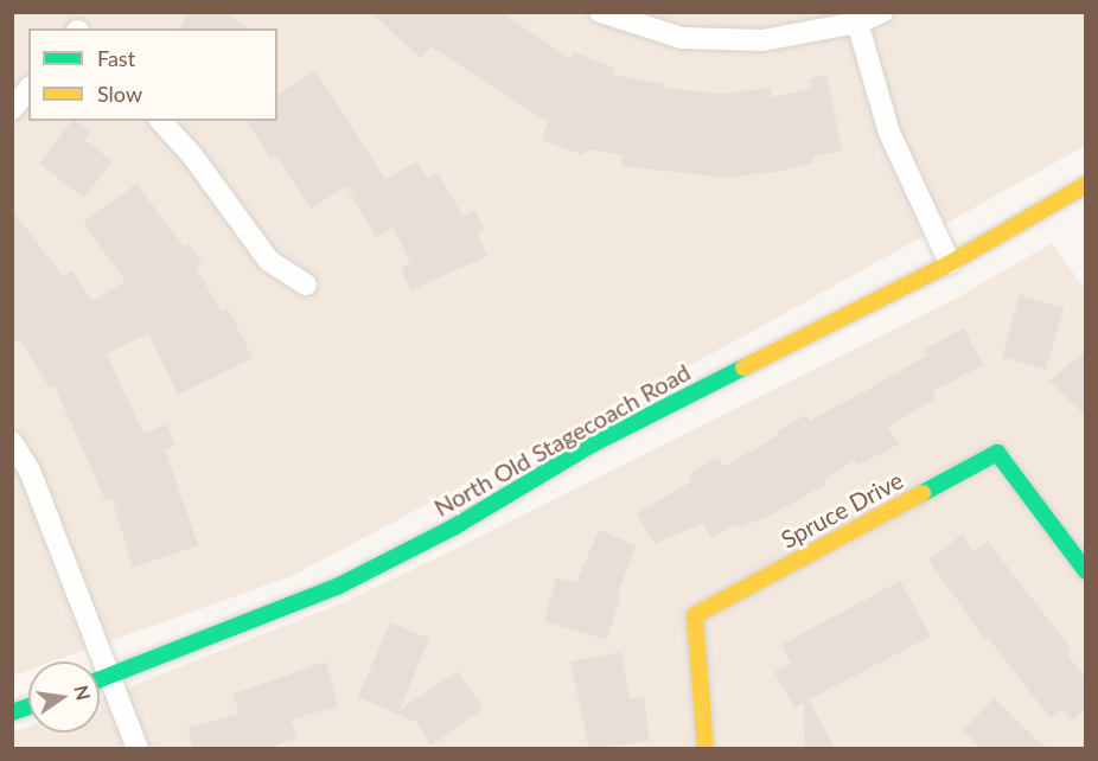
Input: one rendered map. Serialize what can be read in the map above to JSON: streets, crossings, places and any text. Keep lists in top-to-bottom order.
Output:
{
  "streets": {
    "street": ["North Old Stagecoach Road", "Spruce Drive"]
  },
  "legend": ["Fast", "Slow"],
  "north": "right"
}
